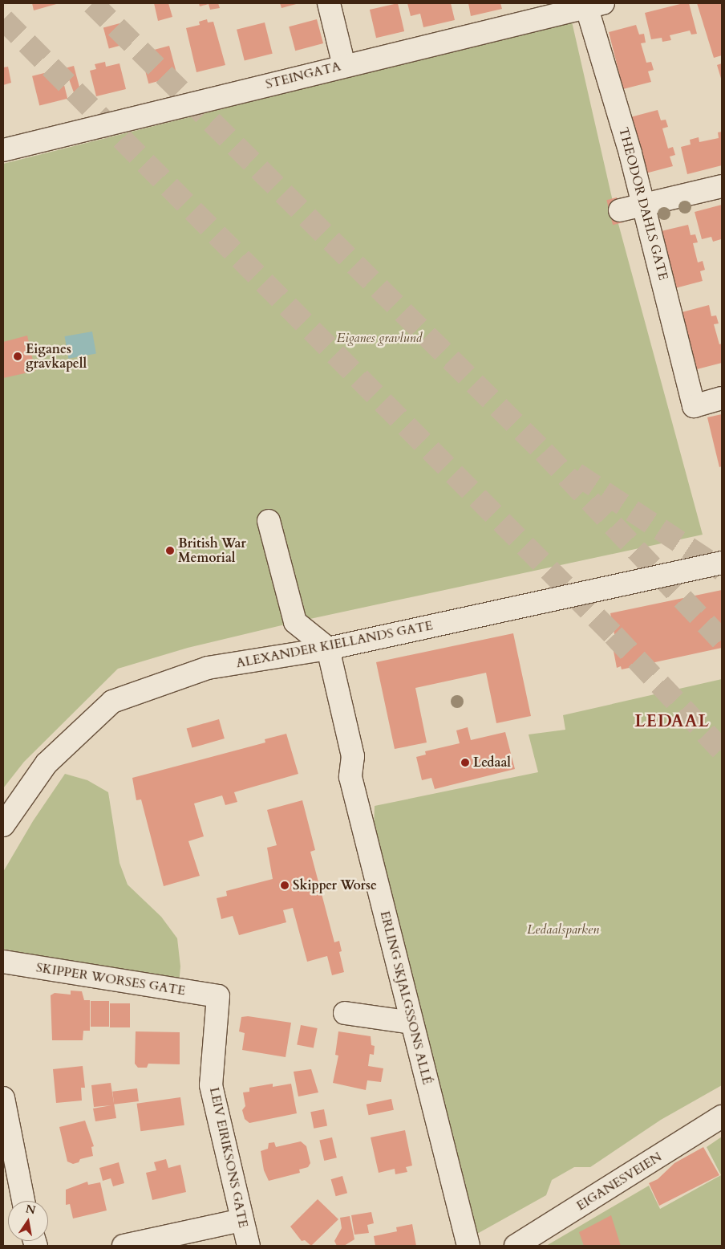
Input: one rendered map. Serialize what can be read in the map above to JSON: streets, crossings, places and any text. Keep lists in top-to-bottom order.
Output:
{
  "streets": {
    "street": [
      "STEINGATA",
      "THEODOR DAHLS GATE",
      "ALEXANDER KIELLANDS GATE",
      "SKIPPER WORSES GATE",
      "ERLING SKJALGSSONS ALLÉ",
      "LEIV EIRIKSONS GATE",
      "EIGANESVEIEN"
    ]
  },
  "crossings": [
    ["STEINGATA", "THEODOR DAHLS GATE"],
    ["ALEXANDER KIELLANDS GATE", "ERLING SKJALGSSONS ALLÉ"],
    ["SKIPPER WORSES GATE", "LEIV EIRIKSONS GATE"]
  ],
  "districts": ["LEDAAL"],
  "parks": ["Eiganes gravlund", "Ledaalsparken"],
  "places": [
    "Eiganes gravkapell",
    "British War Memorial",
    "Ledaal",
    "Skipper Worse"
  ],
  "north": "top"
}
